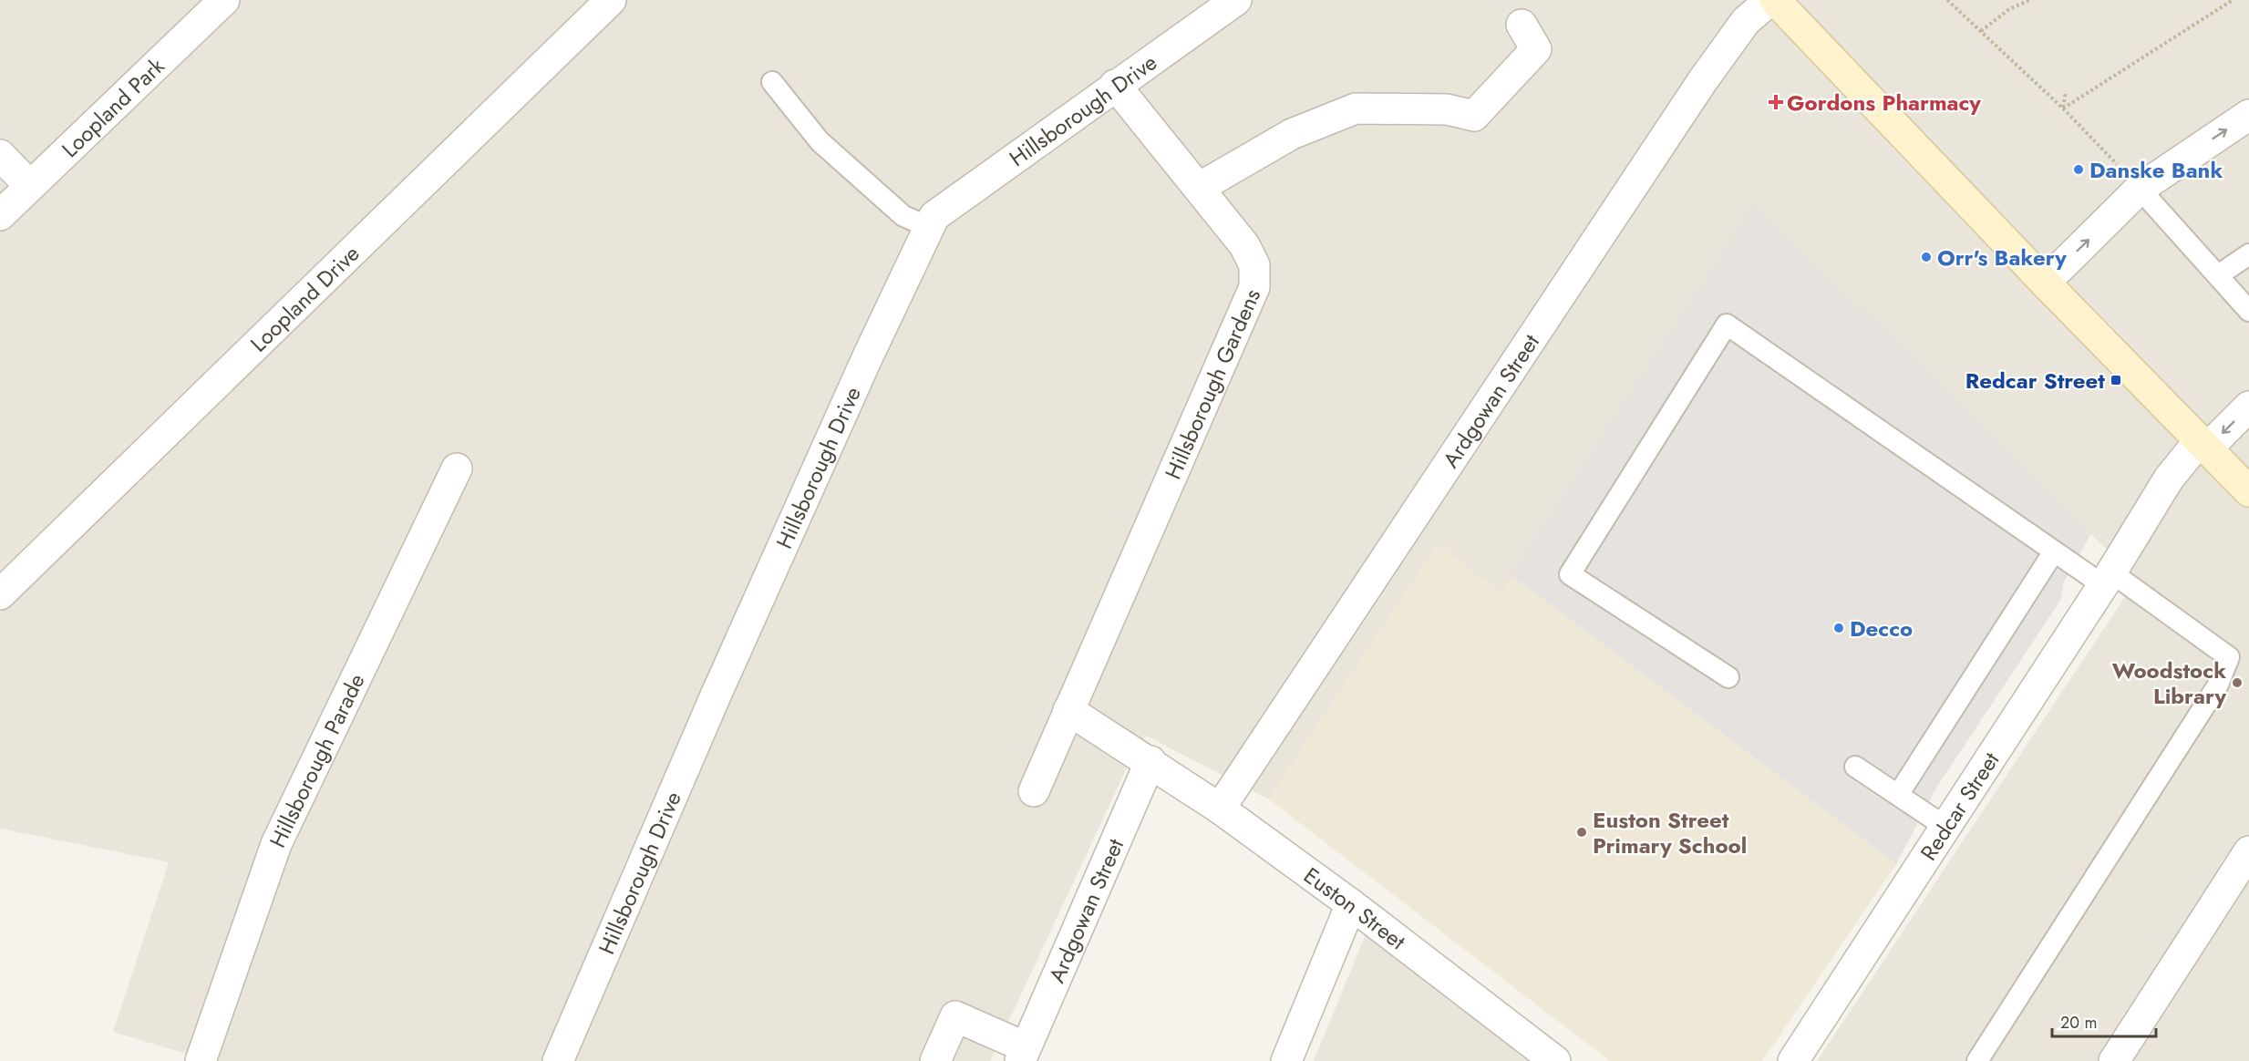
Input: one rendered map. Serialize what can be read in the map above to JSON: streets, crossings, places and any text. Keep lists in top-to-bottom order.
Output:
{
  "streets": {
    "street": [
      "Loopland Park",
      "Hillsborough Drive",
      "Loopland Drive",
      "Hillsborough Gardens",
      "Ardgowan Street",
      "Hillsborough Parade",
      "Redcar Street",
      "Euston Street"
    ]
  },
  "crossings": [
    ["Hillsborough Drive", "Hillsborough Gardens"],
    ["Ardgowan Street", "Euston Street"]
  ],
  "places": {
    "health": ["Gordons Pharmacy"],
    "other": [
      "Danske Bank",
      "Orr's Bakery",
      "Decco",
      "Woodstock Library",
      "Euston Street Primary School"
    ],
    "transit": ["Redcar Street"]
  },
  "scale_bar": "20 m"
}
